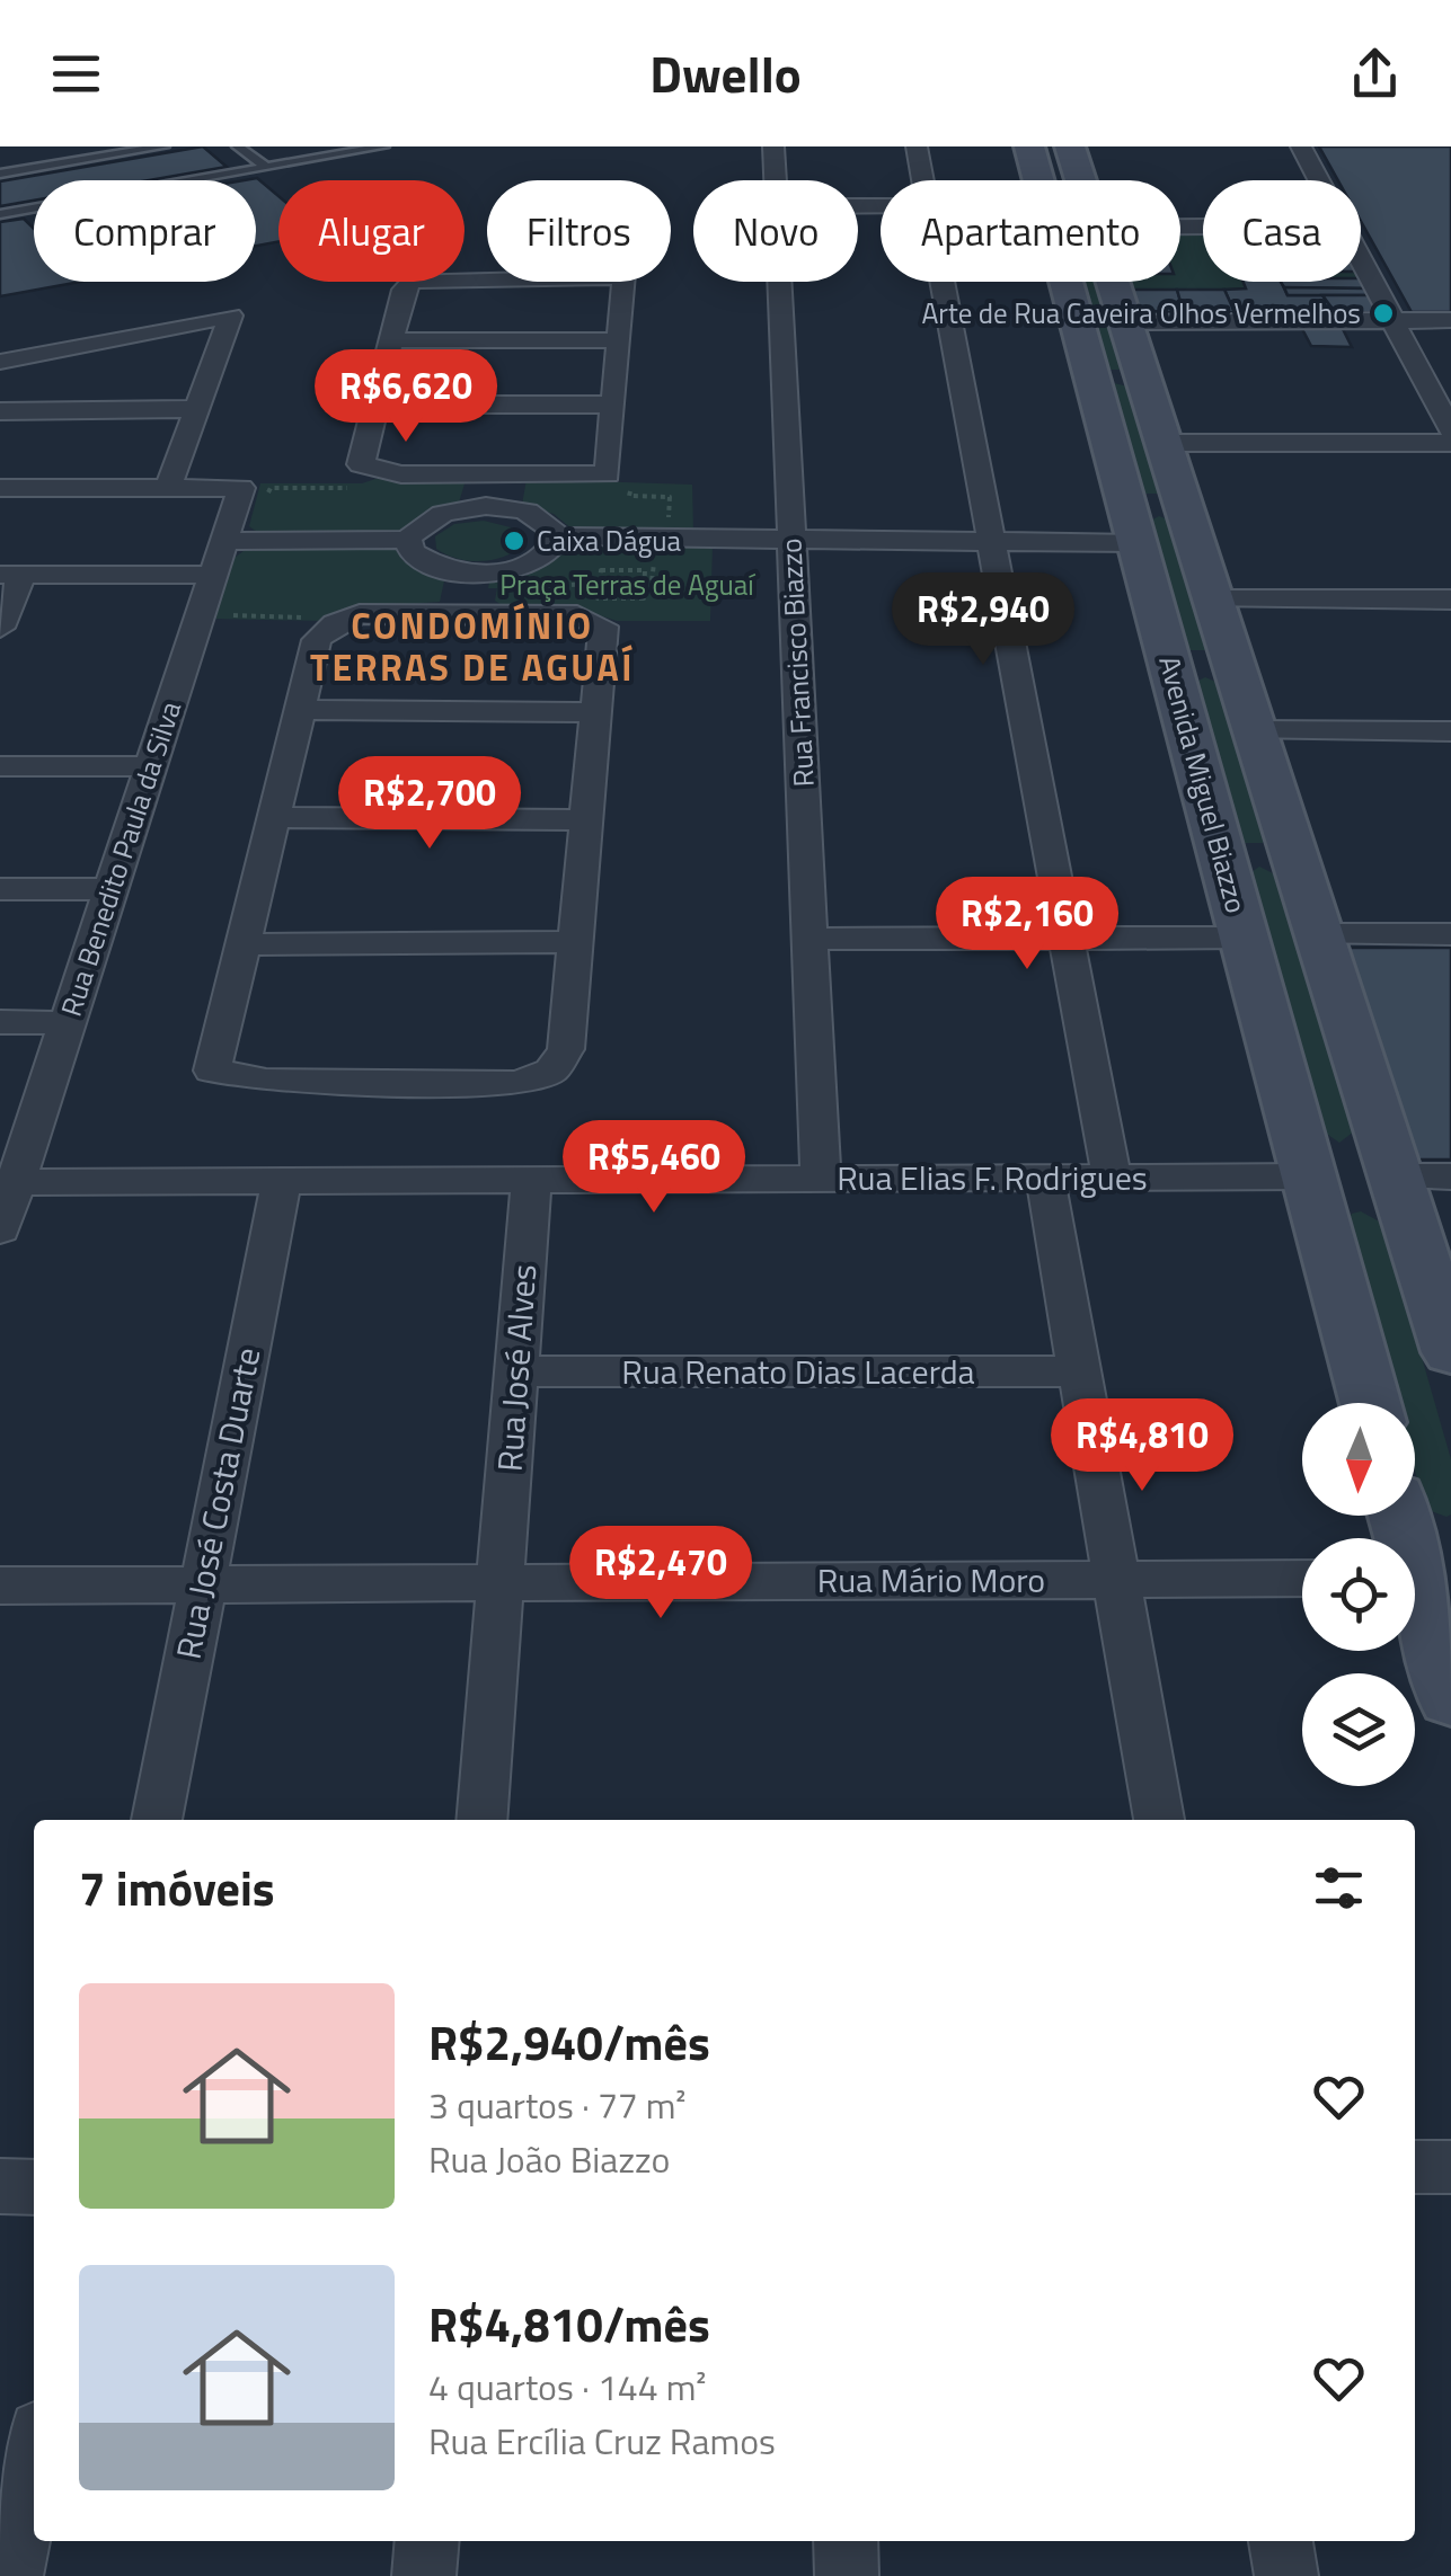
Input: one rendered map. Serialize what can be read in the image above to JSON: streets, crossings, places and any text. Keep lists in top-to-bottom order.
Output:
{
  "streets": {
    "street": [
      "Rua Francisco Biazzo",
      "Avenida Miguel Biazzo",
      "Rua Benedito Paula da Silva",
      "Rua Elias F. Rodrigues",
      "Rua José Alves",
      "Rua Renato Dias Lacerda",
      "Rua José Costa Duarte",
      "Rua Mário Moro"
    ]
  },
  "crossings": [
    ["Rua Francisco Biazzo", "Rua Elias F. Rodrigues"],
    ["Avenida Miguel Biazzo", "Rua Elias F. Rodrigues"],
    ["Rua Benedito Paula da Silva", "Rua Elias F. Rodrigues"],
    ["Rua Elias F. Rodrigues", "Rua José Alves"],
    ["Rua Elias F. Rodrigues", "Rua José Costa Duarte"],
    ["Rua José Alves", "Rua Renato Dias Lacerda"],
    ["Rua José Alves", "Rua Mário Moro"],
    ["Rua José Costa Duarte", "Rua Mário Moro"]
  ],
  "districts": ["CONDOMÍNIO TERRAS DE AGUAÍ"],
  "parks": ["Praça Terras de Aguaí"],
  "places": ["Arte de Rua Caveira Olhos Vermelhos", "Caixa Dágua"],
  "north": "bottom",
  "page": {
    "header": "Dwello",
    "chip": [
      "Comprar",
      "Alugar",
      "Filtros",
      "Novo",
      "Apartamento",
      "Casa"
    ],
    "price": [
      "R$6,620",
      "R$2,940",
      "R$2,700",
      "R$2,160",
      "R$5,460",
      "R$4,810",
      "R$2,470"
    ],
    "heading": "7 imóveis",
    "list": [
      {
        "name": "R$2,940/mês",
        "note": "3 quartos · 77 m² · Rua João Biazzo"
      },
      {
        "name": "R$4,810/mês",
        "note": "4 quartos · 144 m² · Rua Ercília Cruz Ramos"
      }
    ]
  }
}
